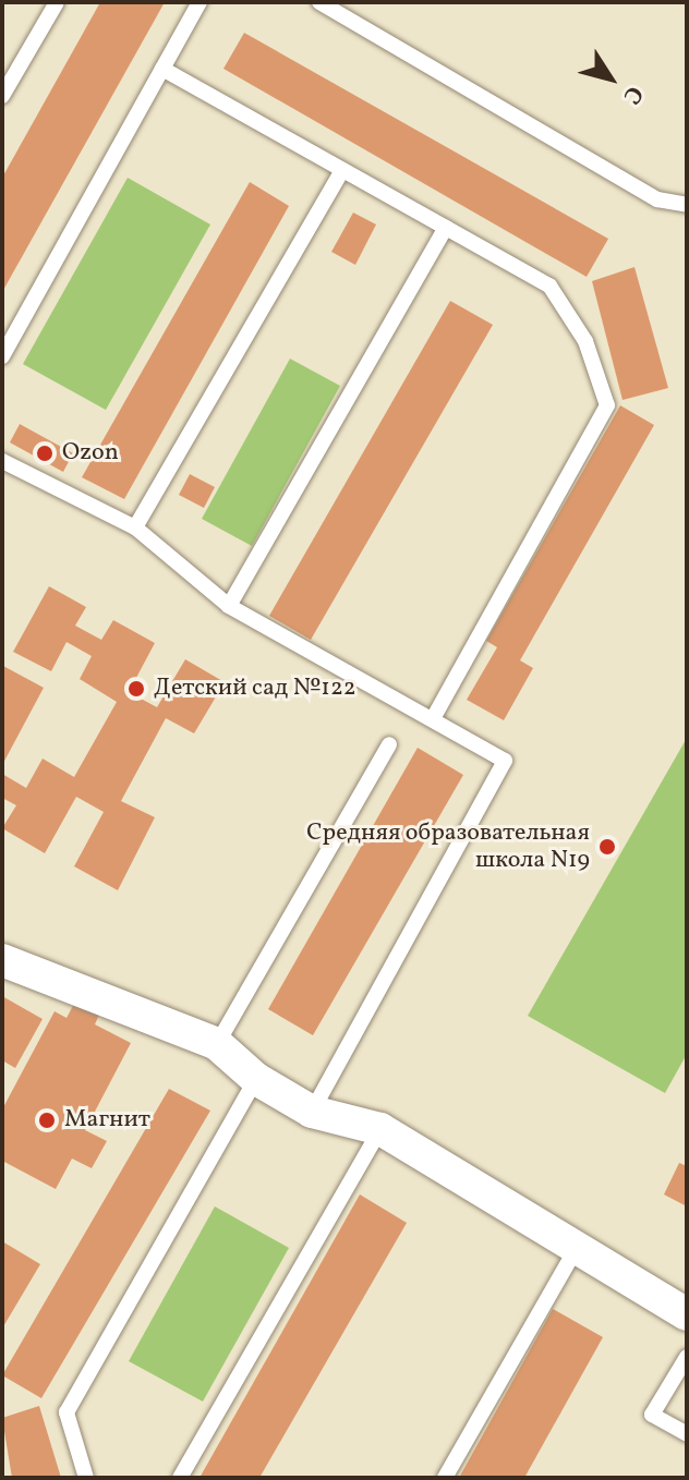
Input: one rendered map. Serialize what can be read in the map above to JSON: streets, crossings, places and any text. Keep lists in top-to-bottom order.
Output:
{
  "places": [
    "Ozon",
    "Детский сад №122",
    "Средняя образовательная школа N19",
    "Магнит"
  ],
  "north": "bottom right"
}
